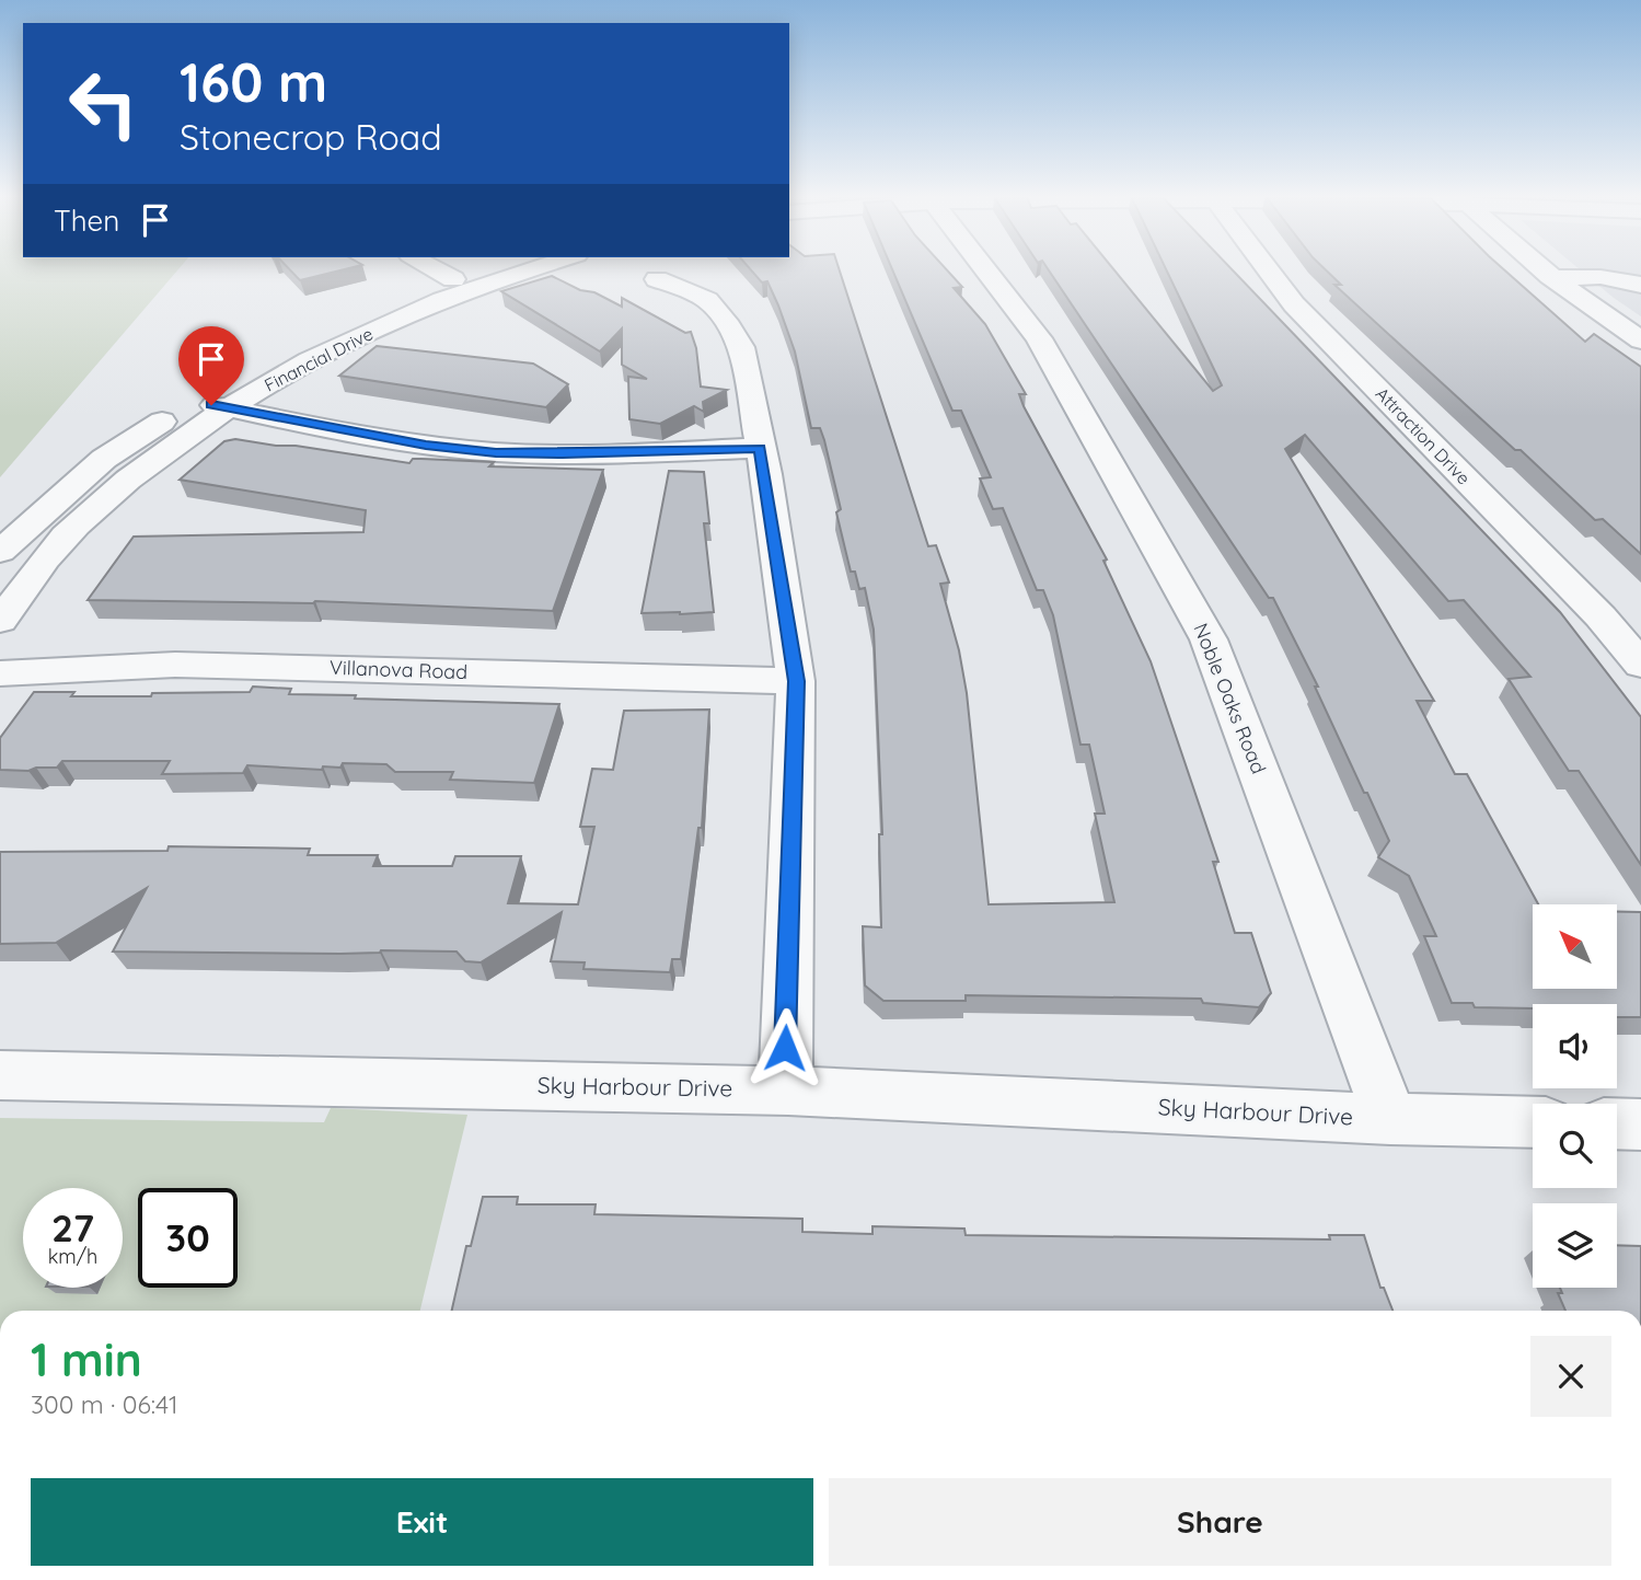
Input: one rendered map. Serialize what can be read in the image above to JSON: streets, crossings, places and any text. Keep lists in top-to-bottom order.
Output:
{
  "streets": {
    "street": [
      "Financial Drive",
      "Attraction Drive",
      "Villanova Road",
      "Noble Oaks Road",
      "Sky Harbour Drive"
    ]
  },
  "crossings": [
    ["Noble Oaks Road", "Sky Harbour Drive"]
  ],
  "north": "top left",
  "page": {
    "turn": ["160 m", "Stonecrop Road"],
    "then": "Then",
    "speed": "27 km/h",
    "limit": "30",
    "heading": ["1 min", "300 m · 06:41"],
    "buttons": ["Exit", "Share"]
  }
}
